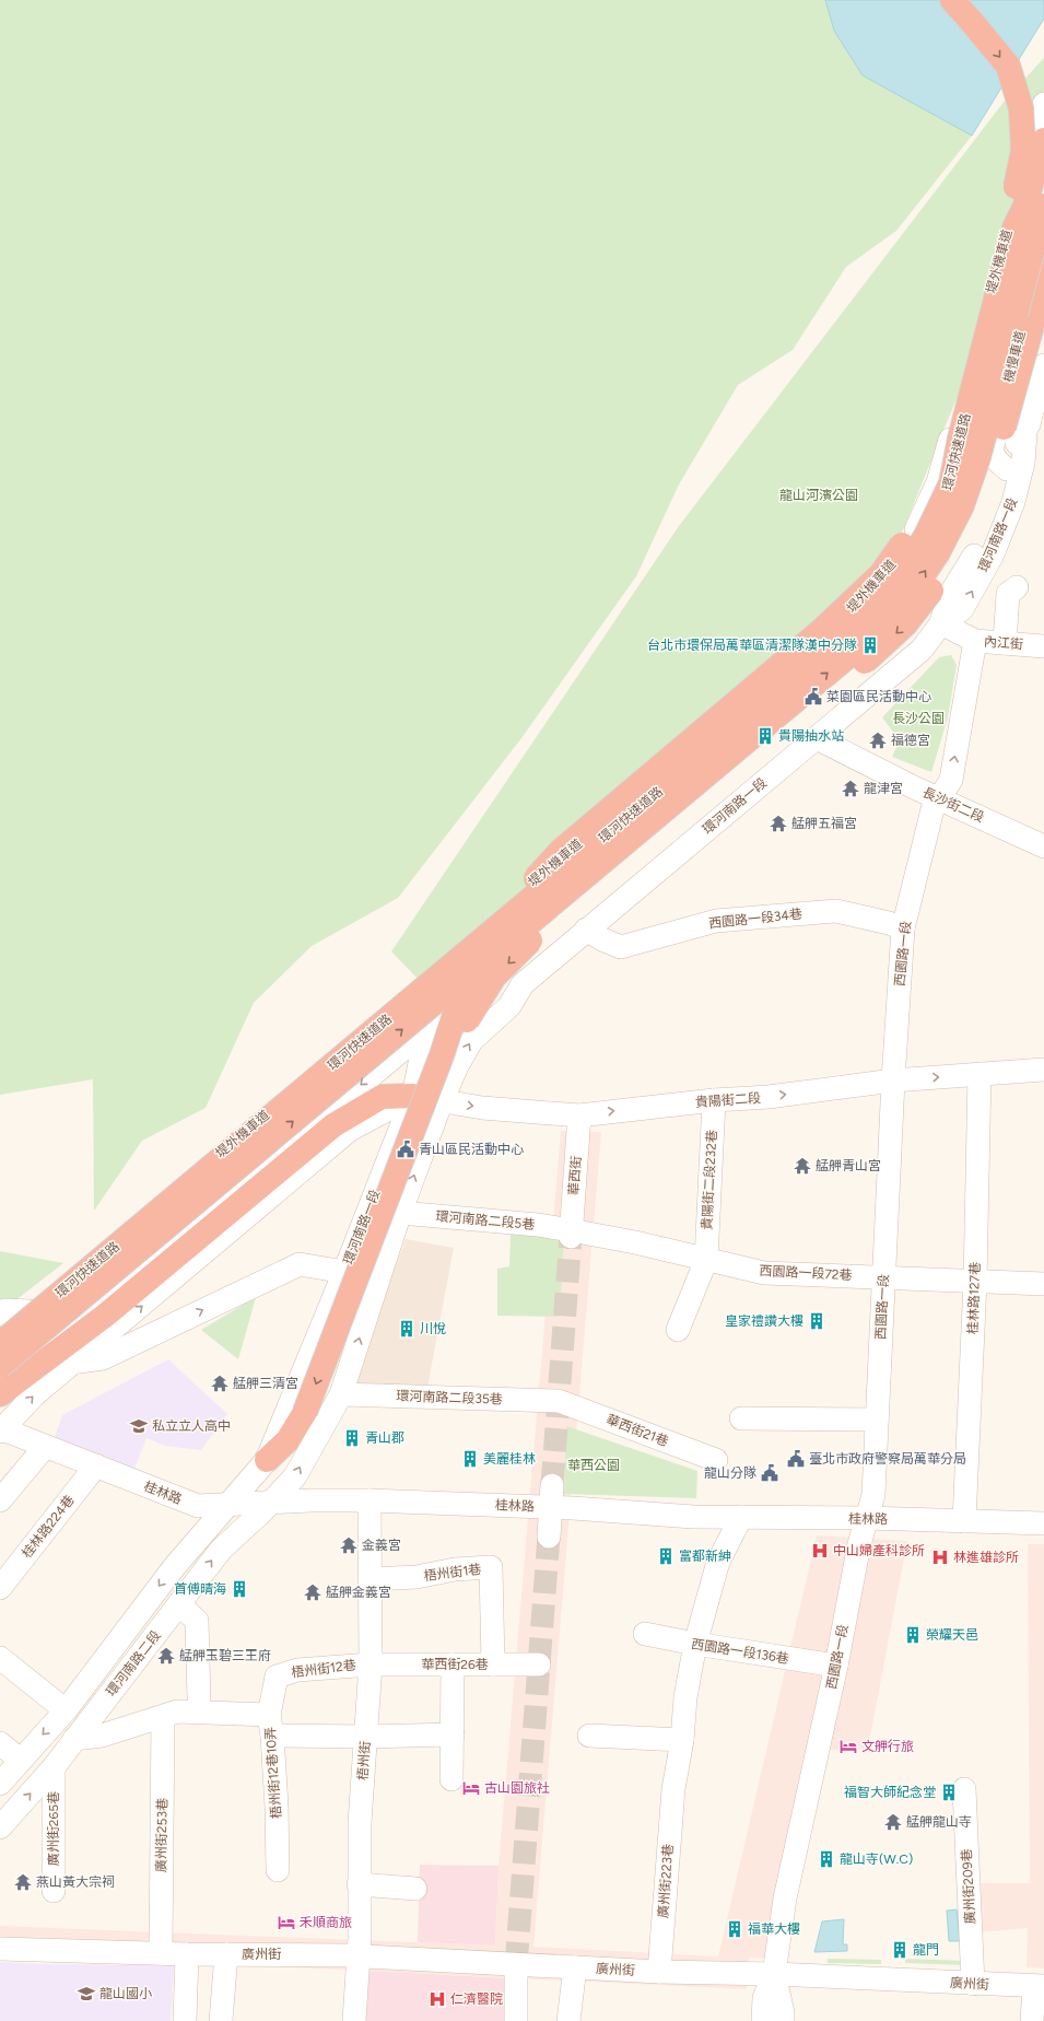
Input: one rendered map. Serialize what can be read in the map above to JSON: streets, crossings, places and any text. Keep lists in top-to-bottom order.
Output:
{
  "streets": {
    "highway": ["環河快速道路"],
    "street": [
      "堤外機車道",
      "機慢車道",
      "環河南路一段",
      "內江街",
      "長沙街二段",
      "西園路一段34巷",
      "西園路一段",
      "貴陽街二段",
      "華西街",
      "貴陽街二段232巷",
      "環河南路二段5巷",
      "西園路一段72巷",
      "桂林路127巷",
      "環河南路二段35巷",
      "華西街21巷",
      "桂林路",
      "桂林路224巷",
      "梧州街1巷",
      "西園路一段136巷",
      "環河南路二段",
      "華西街26巷",
      "梧州街12巷",
      "梧州街",
      "梧州街12巷10弄",
      "廣州街265巷",
      "廣州街253巷",
      "廣州街223巷",
      "廣州街209巷",
      "廣州街"
    ]
  },
  "crossings": [
    ["機慢車道", "環河南路一段"],
    ["環河南路一段", "內江街"],
    ["環河南路一段", "長沙街二段"],
    ["環河南路一段", "西園路一段34巷"],
    ["環河南路一段", "貴陽街二段"],
    ["環河南路一段", "環河南路二段5巷"],
    ["環河南路一段", "環河南路二段35巷"],
    ["環河南路一段", "桂林路"],
    ["環河南路一段", "環河南路二段"],
    ["內江街", "西園路一段"],
    ["長沙街二段", "西園路一段"],
    ["西園路一段34巷", "西園路一段"],
    ["西園路一段", "貴陽街二段"],
    ["西園路一段", "西園路一段72巷"],
    ["西園路一段", "桂林路"],
    ["西園路一段", "西園路一段136巷"],
    ["西園路一段", "廣州街"],
    ["貴陽街二段", "華西街"],
    ["貴陽街二段", "貴陽街二段232巷"],
    ["貴陽街二段", "桂林路127巷"],
    ["華西街", "環河南路二段5巷"],
    ["華西街", "西園路一段72巷"],
    ["貴陽街二段232巷", "西園路一段72巷"],
    ["環河南路二段5巷", "西園路一段72巷"],
    ["西園路一段72巷", "桂林路127巷"],
    ["桂林路127巷", "桂林路"],
    ["環河南路二段35巷", "華西街21巷"],
    ["桂林路", "桂林路224巷"],
    ["桂林路", "環河南路二段"],
    ["桂林路", "梧州街"],
    ["桂林路", "廣州街223巷"],
    ["梧州街1巷", "華西街26巷"],
    ["梧州街1巷", "梧州街"],
    ["西園路一段136巷", "廣州街223巷"],
    ["環河南路二段", "廣州街265巷"],
    ["華西街26巷", "梧州街12巷"],
    ["華西街26巷", "梧州街"],
    ["梧州街12巷", "梧州街"],
    ["梧州街12巷", "梧州街12巷10弄"],
    ["梧州街", "廣州街"],
    ["廣州街253巷", "廣州街"],
    ["廣州街223巷", "廣州街"],
    ["廣州街209巷", "廣州街"]
  ],
  "one_way": ["貴陽街二段"],
  "parks": ["龍山河濱公園", "長沙公園", "華西公園"],
  "places": {
    "building": [
      "台北市環保局萬華區清潔隊漢中分隊",
      "貴陽抽水站",
      "皇家禮讚大樓",
      "川悅",
      "青山郡",
      "美麗桂林",
      "富都新紳",
      "首傅晴海",
      "榮耀天邑",
      "福智大師紀念堂",
      "龍山寺(W.C)",
      "福華大樓",
      "龍門"
    ],
    "public building": [
      "菜園區民活動中心",
      "青山區民活動中心",
      "臺北市政府警察局萬華分局",
      "龍山分隊"
    ],
    "temple": [
      "福德宮",
      "龍津宮",
      "艋舺五福宮",
      "艋舺青山宮",
      "艋舺三清宮",
      "金義宮",
      "艋舺金義宮",
      "艋舺玉碧三王府",
      "艋舺龍山寺",
      "燕山黃大宗祠"
    ],
    "school or university": ["私立立人高中", "龍山國小"],
    "hospital": ["中山婦產科診所", "林進雄診所", "仁濟醫院"],
    "hotel": ["文舺行旅", "古山園旅社", "禾順商旅"]
  }
}
